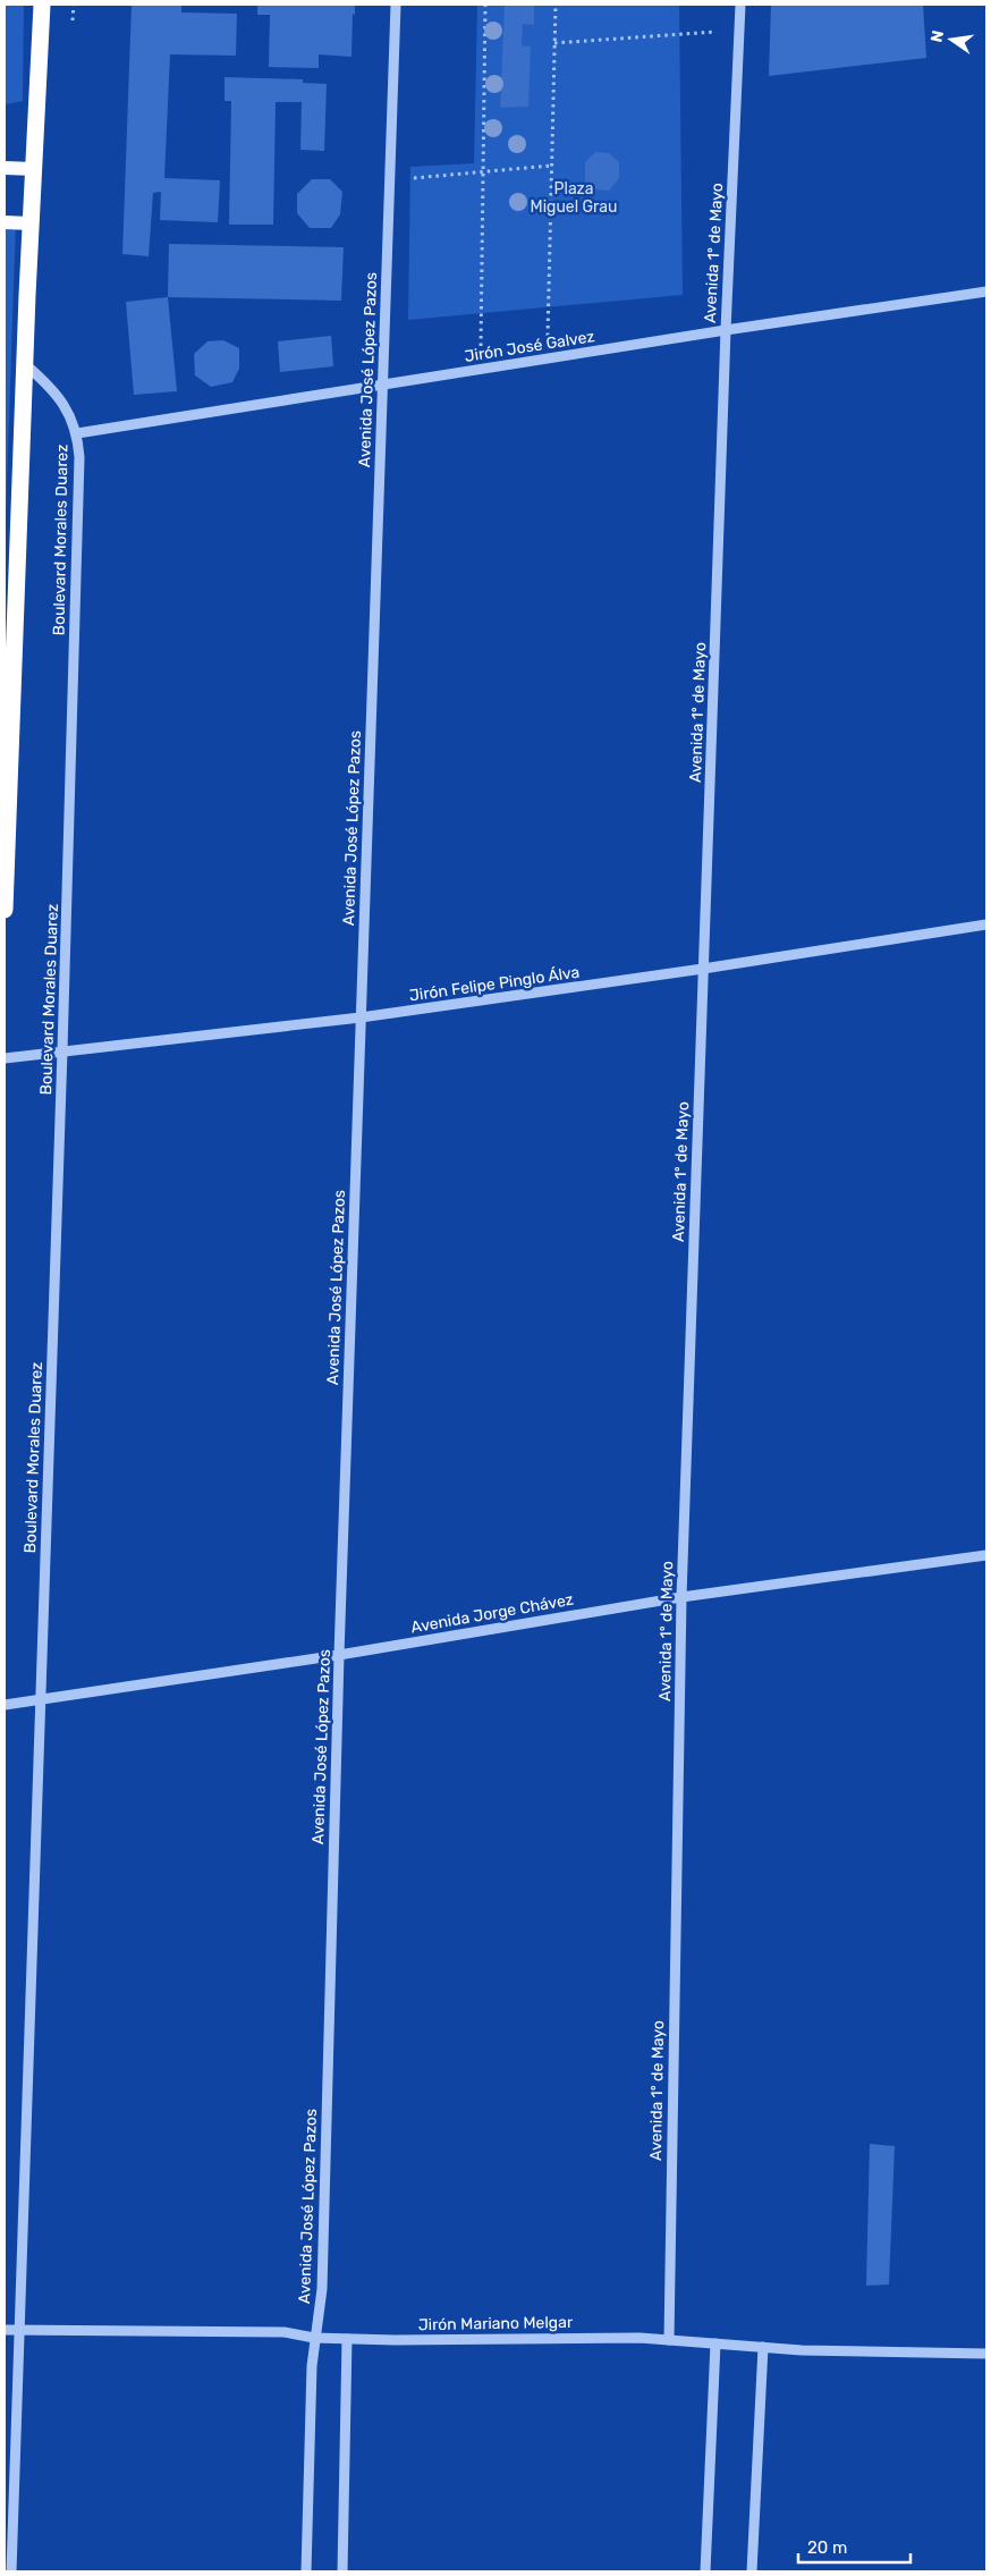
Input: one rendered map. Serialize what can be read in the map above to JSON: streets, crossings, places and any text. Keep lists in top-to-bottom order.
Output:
{
  "streets": {
    "street": [
      "Avenida 1º de Mayo",
      "Jirón José Galvez",
      "Avenida José López Pazos",
      "Boulevard Morales Duarez",
      "Jirón Felipe Pinglo Álva",
      "Avenida Jorge Chávez",
      "Jirón Mariano Melgar"
    ]
  },
  "crossings": [
    ["Avenida 1º de Mayo", "Jirón José Galvez"],
    ["Avenida 1º de Mayo", "Jirón Felipe Pinglo Álva"],
    ["Avenida 1º de Mayo", "Avenida Jorge Chávez"],
    ["Avenida 1º de Mayo", "Jirón Mariano Melgar"],
    ["Jirón José Galvez", "Avenida José López Pazos"],
    ["Jirón José Galvez", "Boulevard Morales Duarez"],
    ["Avenida José López Pazos", "Jirón Felipe Pinglo Álva"],
    ["Avenida José López Pazos", "Avenida Jorge Chávez"],
    ["Avenida José López Pazos", "Jirón Mariano Melgar"],
    ["Boulevard Morales Duarez", "Jirón Felipe Pinglo Álva"],
    ["Boulevard Morales Duarez", "Avenida Jorge Chávez"],
    ["Boulevard Morales Duarez", "Jirón Mariano Melgar"]
  ],
  "parks": ["Plaza Miguel Grau"],
  "scale_bar": "20 m",
  "north": "left"
}
